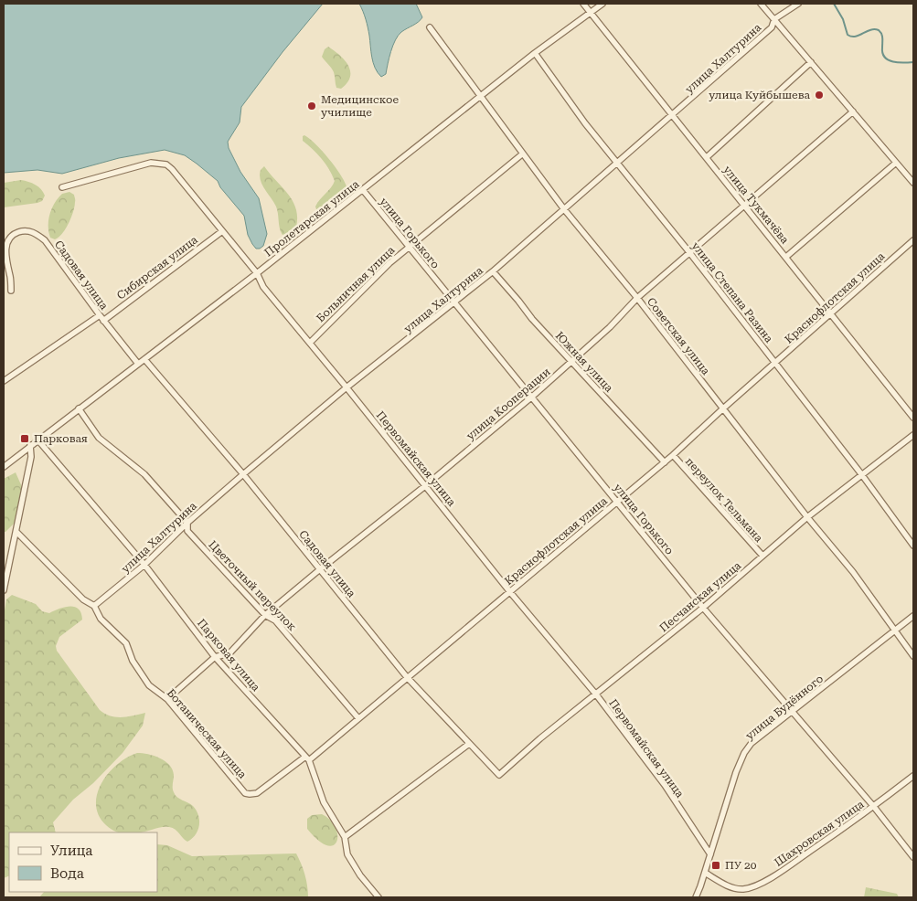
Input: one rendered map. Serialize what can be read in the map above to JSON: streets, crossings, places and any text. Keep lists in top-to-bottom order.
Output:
{
  "streets": {
    "street": [
      "улица Халтурина",
      "улица Тукмачёва",
      "Пролетарская улица",
      "улица Горького",
      "Сибирская улица",
      "Садовая улица",
      "Больничная улица",
      "улица Степана Разина",
      "Краснофлотская улица",
      "Советская улица",
      "Южная улица",
      "улица Кооперации",
      "Первомайская улица",
      "переулок Тельмана",
      "Цветочный переулок",
      "Песчанская улица",
      "Парковая улица",
      "улица Будённого",
      "Ботаническая улица",
      "Шахровская улица"
    ]
  },
  "crossings": [
    ["улица Халтурина", "улица Тукмачёва"],
    ["улица Халтурина", "улица Горького"],
    ["улица Халтурина", "Садовая улица"],
    ["улица Халтурина", "улица Степана Разина"],
    ["улица Халтурина", "Советская улица"],
    ["улица Халтурина", "Южная улица"],
    ["улица Халтурина", "Первомайская улица"],
    ["улица Халтурина", "Цветочный переулок"],
    ["улица Халтурина", "Парковая улица"],
    ["улица Халтурина", "Ботаническая улица"],
    ["улица Тукмачёва", "Пролетарская улица"],
    ["улица Тукмачёва", "Краснофлотская улица"],
    ["улица Тукмачёва", "улица Кооперации"],
    ["Пролетарская улица", "улица Горького"],
    ["Пролетарская улица", "Садовая улица"],
    ["Пролетарская улица", "улица Степана Разина"],
    ["Пролетарская улица", "Советская улица"],
    ["Пролетарская улица", "Первомайская улица"],
    ["Пролетарская улица", "Цветочный переулок"],
    ["Пролетарская улица", "Парковая улица"],
    ["улица Горького", "Больничная улица"],
    ["улица Горького", "Краснофлотская улица"],
    ["улица Горького", "улица Кооперации"],
    ["улица Горького", "Песчанская улица"],
    ["улица Горького", "улица Будённого"],
    ["улица Горького", "Шахровская улица"],
    ["Сибирская улица", "Садовая улица"],
    ["Сибирская улица", "Первомайская улица"],
    ["Садовая улица", "Краснофлотская улица"],
    ["Садовая улица", "улица Кооперации"],
    ["Садовая улица", "Песчанская улица"],
    ["Больничная улица", "Советская улица"],
    ["Больничная улица", "Первомайская улица"],
    ["улица Степана Разина", "Краснофлотская улица"],
    ["улица Степана Разина", "улица Кооперации"],
    ["улица Степана Разина", "Песчанская улица"],
    ["Краснофлотская улица", "Советская улица"],
    ["Краснофлотская улица", "Южная улица"],
    ["Краснофлотская улица", "Первомайская улица"],
    ["Краснофлотская улица", "переулок Тельмана"],
    ["Краснофлотская улица", "Цветочный переулок"],
    ["Краснофлотская улица", "Парковая улица"],
    ["Краснофлотская улица", "Ботаническая улица"],
    ["Советская улица", "улица Кооперации"],
    ["Советская улица", "Песчанская улица"],
    ["Советская улица", "улица Будённого"],
    ["Южная улица", "улица Кооперации"],
    ["улица Кооперации", "Первомайская улица"],
    ["улица Кооперации", "Цветочный переулок"],
    ["улица Кооперации", "Парковая улица"],
    ["улица Кооперации", "Ботаническая улица"],
    ["Первомайская улица", "Песчанская улица"],
    ["Первомайская улица", "улица Будённого"],
    ["переулок Тельмана", "Песчанская улица"],
    ["Парковая улица", "Ботаническая улица"],
    ["улица Будённого", "Шахровская улица"]
  ],
  "places": {
    "other": ["улица Куйбышева", "Медицинское училище"],
    "transit": ["Парковая", "ПУ 20"]
  },
  "legend": ["Улица", "Вода"]
}
